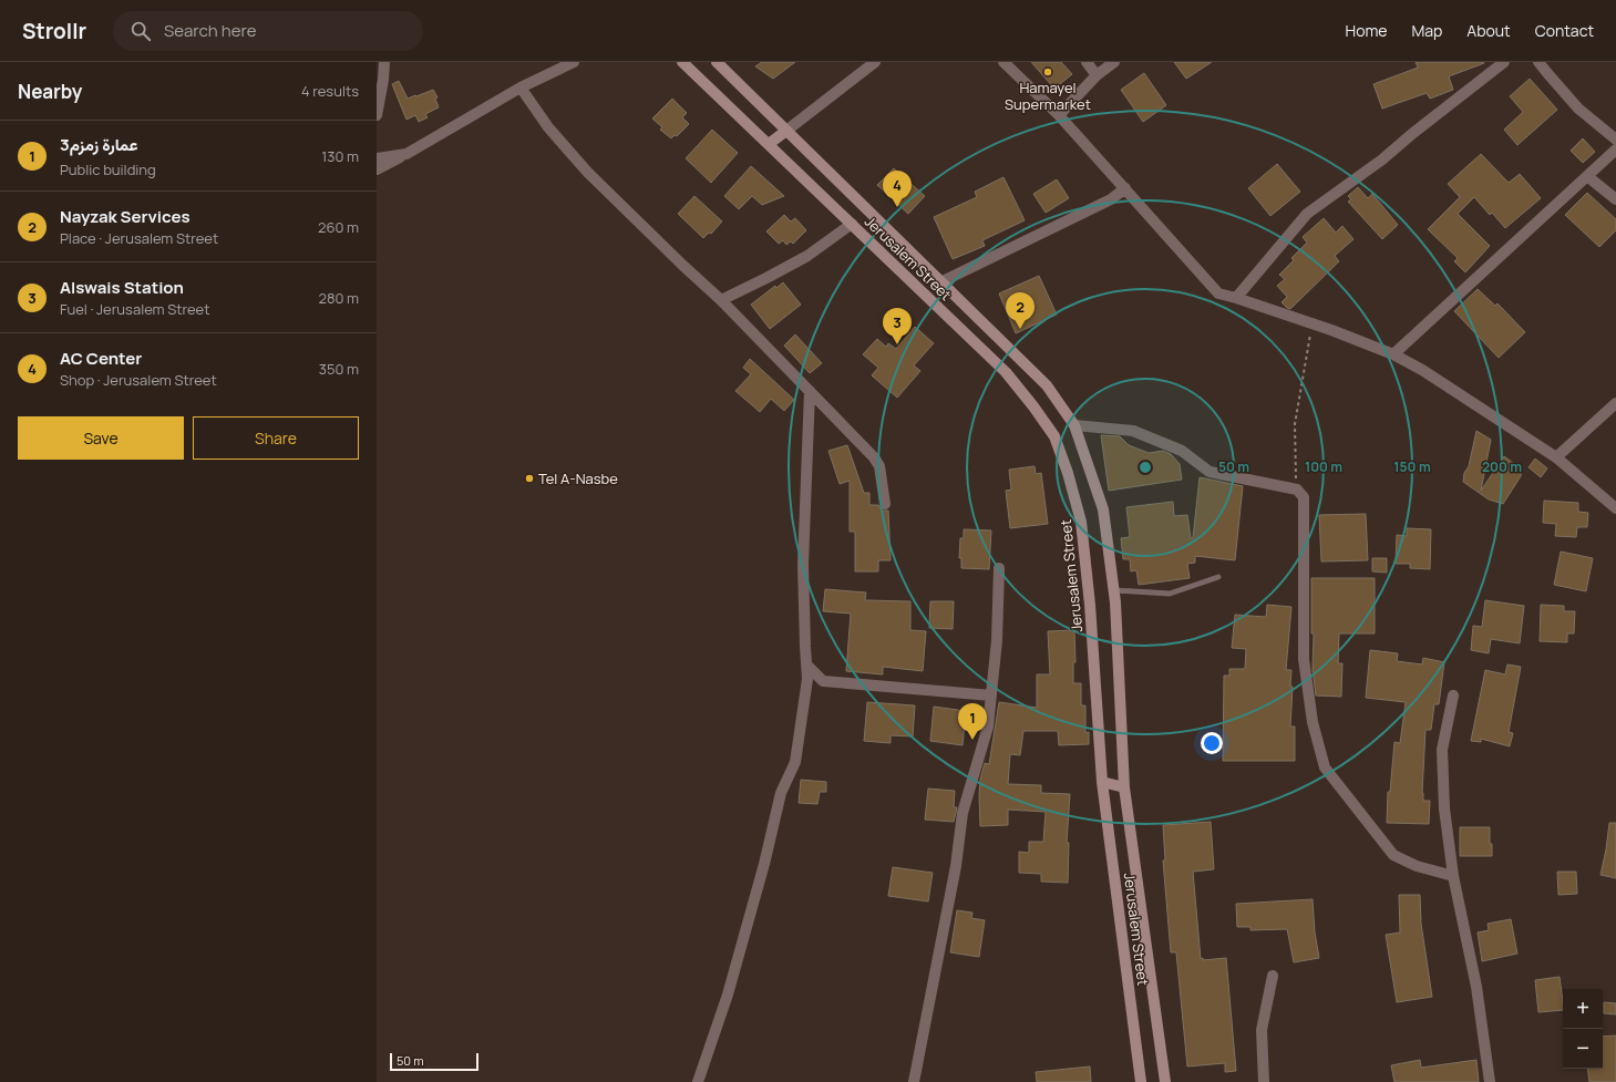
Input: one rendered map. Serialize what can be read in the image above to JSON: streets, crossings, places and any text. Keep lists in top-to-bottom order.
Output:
{
  "streets": {
    "main road": ["Jerusalem Street"]
  },
  "places": ["Hamayel Supermarket", "Tel A-Nasbe"],
  "scale_bar": "50 m",
  "page": {
    "header": "Strollr",
    "search": "Search here",
    "nav": [
      "Home",
      "Map",
      "About",
      "Contact"
    ],
    "heading": ["Nearby", "4 results"],
    "list": [
      {
        "mark": "1",
        "name": "عمارة زمزم3",
        "note": "Public building",
        "value": "130 m"
      },
      {
        "mark": "2",
        "name": "Nayzak Services",
        "note": "Place · Jerusalem Street",
        "value": "260 m"
      },
      {
        "mark": "3",
        "name": "Alswais Station",
        "note": "Fuel · Jerusalem Street",
        "value": "280 m"
      },
      {
        "mark": "4",
        "name": "AC Center",
        "note": "Shop · Jerusalem Street",
        "value": "350 m"
      }
    ],
    "pins": [
      "4",
      "2",
      "3",
      "1"
    ],
    "buttons": ["Save", "Share"],
    "map_buttons": ["+", "−"],
    "scale": "50 m"
  },
  "rings": [
    "50 m",
    "100 m",
    "150 m",
    "200 m"
  ]
}
